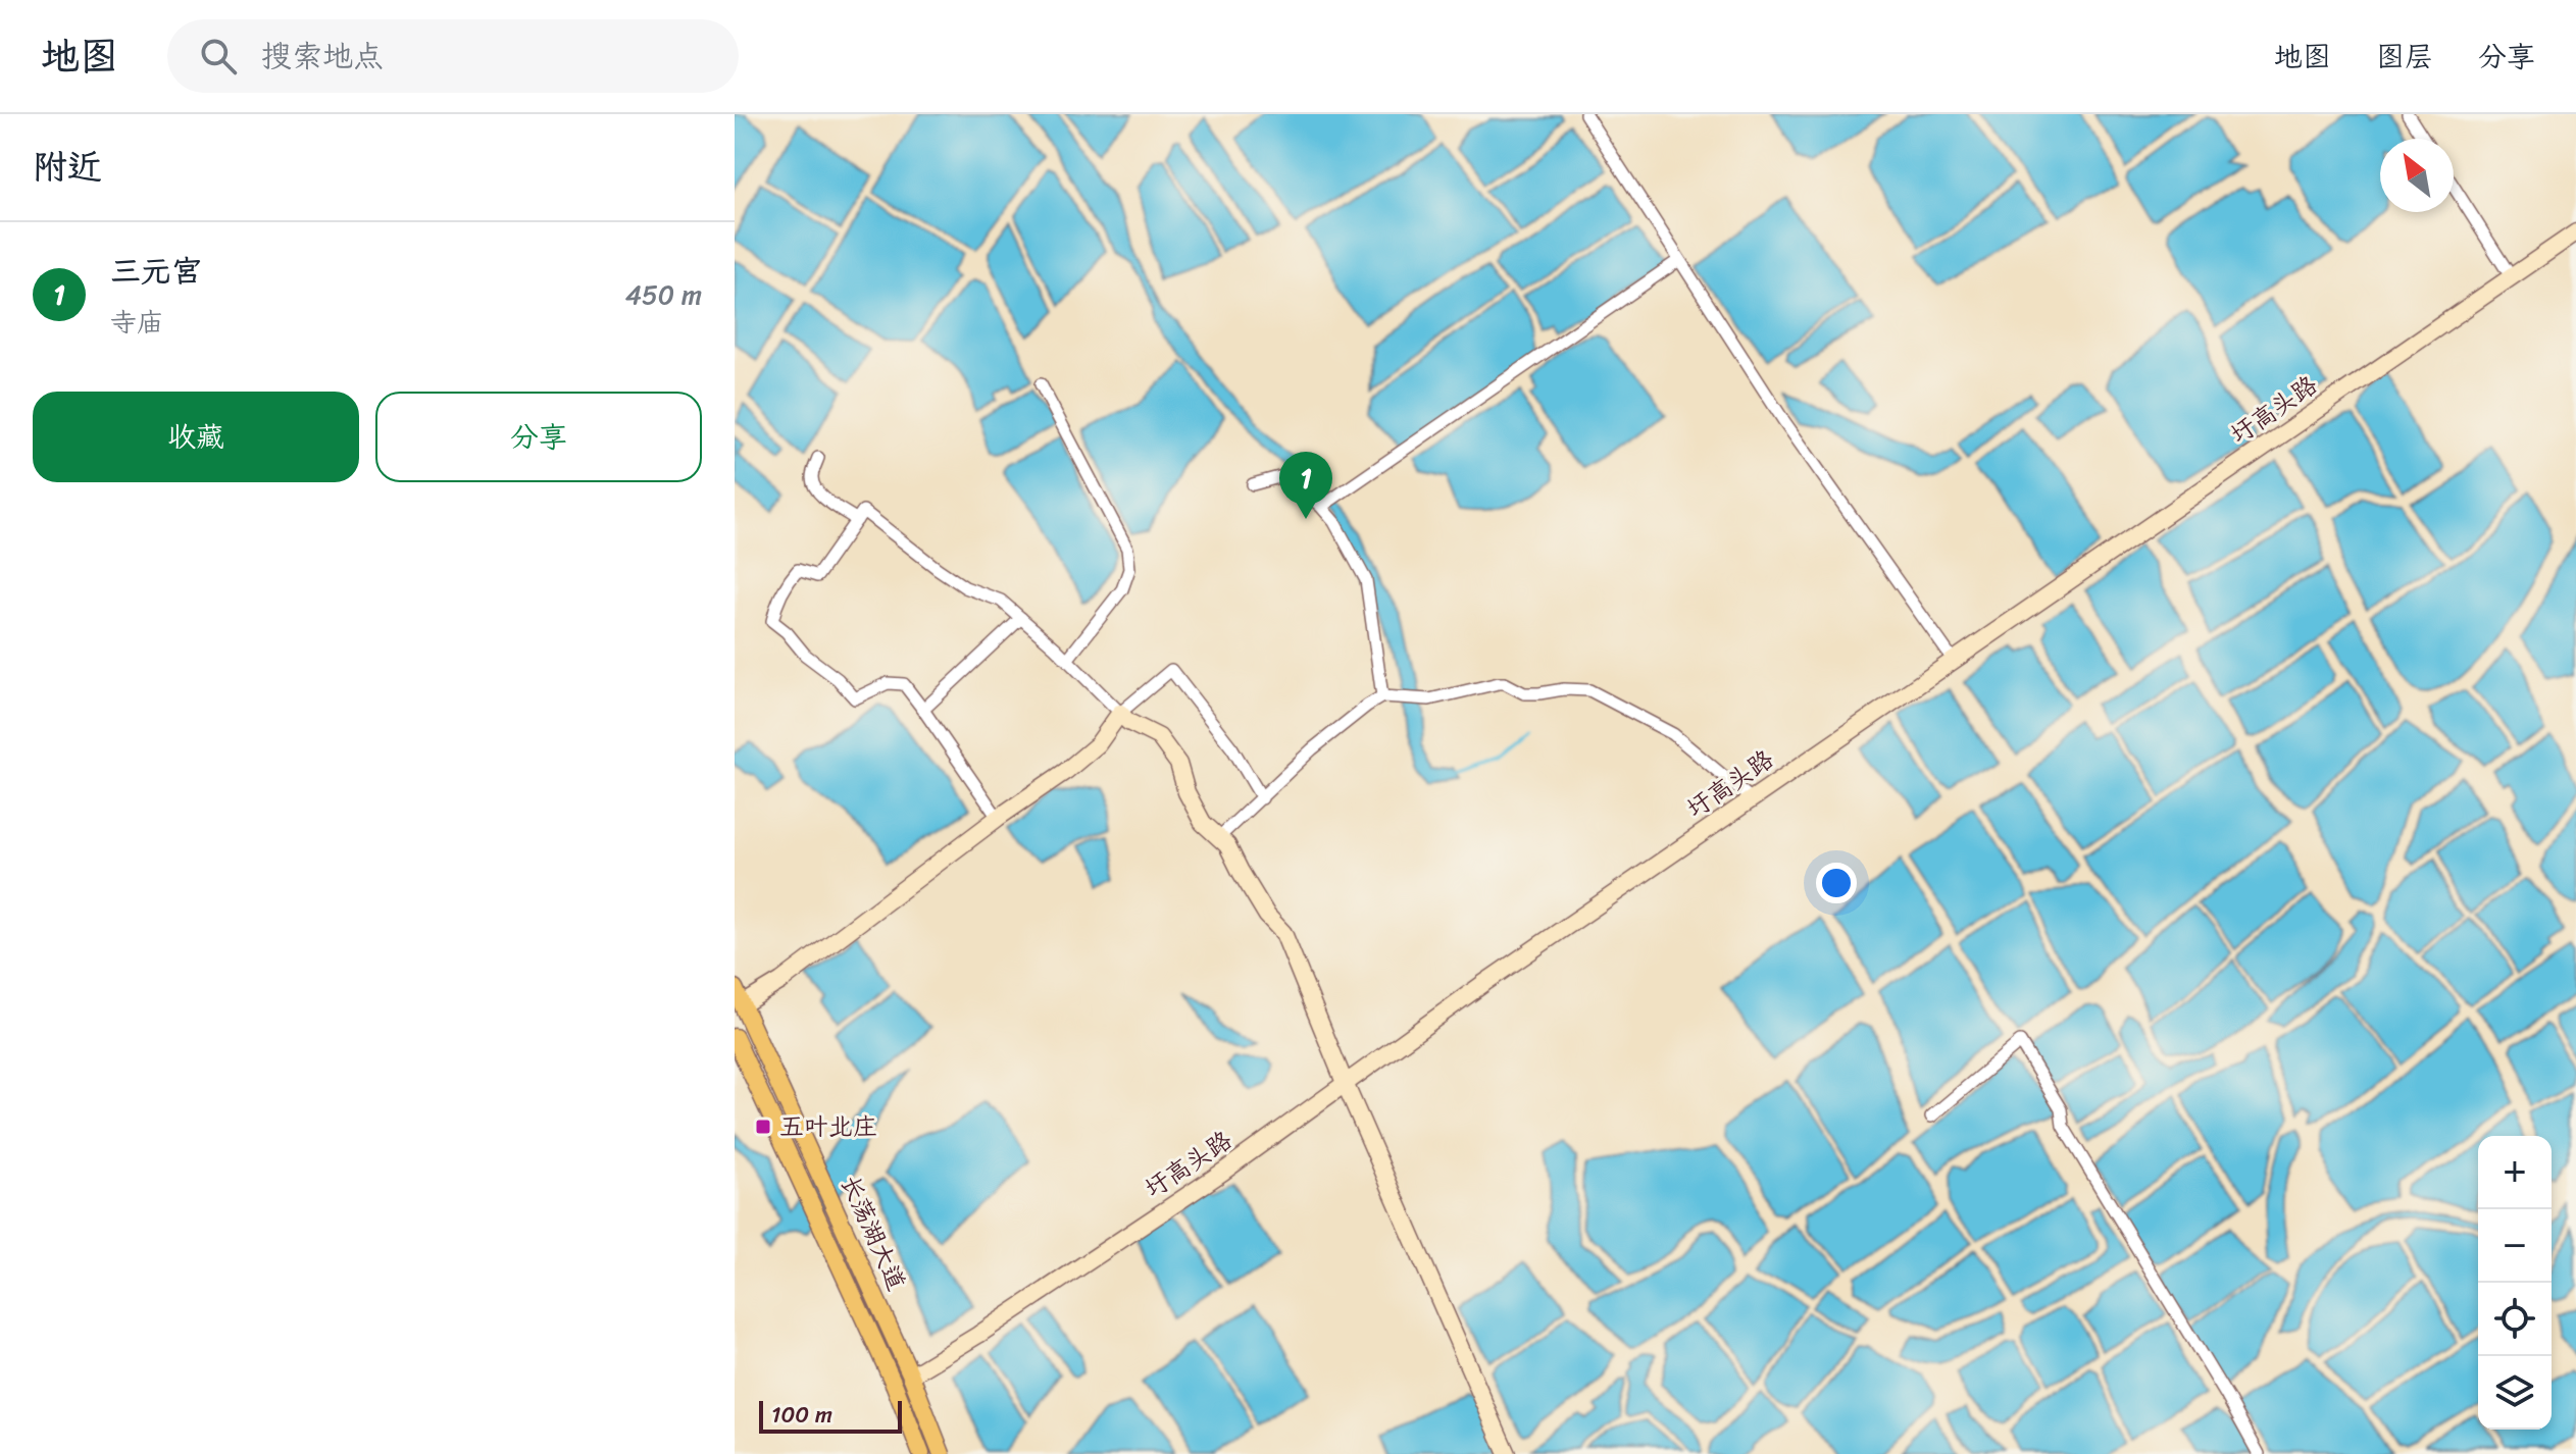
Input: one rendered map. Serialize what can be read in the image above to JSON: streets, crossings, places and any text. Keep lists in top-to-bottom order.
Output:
{
  "streets": {
    "main road": ["长荡湖大道"],
    "street": ["圩高头路"]
  },
  "crossings": [
    ["圩高头路", "长荡湖大道"]
  ],
  "places": {
    "transit": ["五叶北庄"]
  },
  "scale_bar": "100 m",
  "north": "top left",
  "page": {
    "header": "地图",
    "search": "搜索地点",
    "nav": ["地图", "图层", "分享"],
    "heading": "附近",
    "list": [
      {
        "mark": "1",
        "name": "三元宫",
        "note": "寺庙",
        "value": "450 m"
      }
    ],
    "buttons": ["收藏", "分享"],
    "pins": "1",
    "map_buttons": ["+", "−"],
    "scale": "100 m"
  }
}
